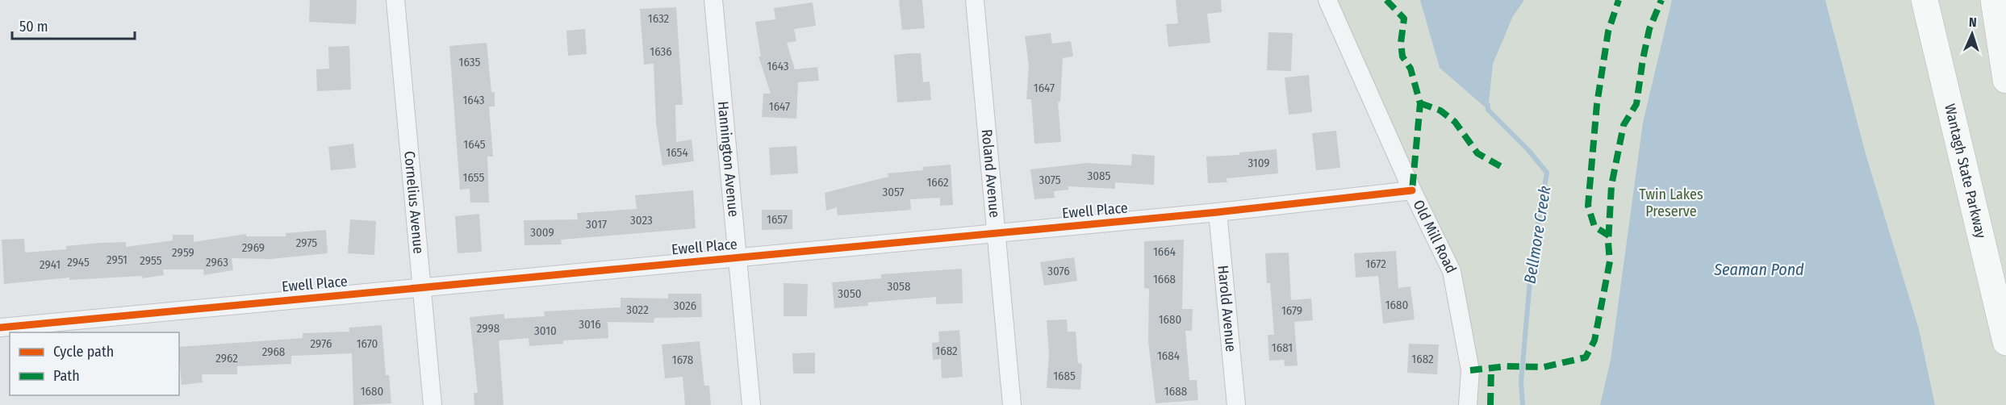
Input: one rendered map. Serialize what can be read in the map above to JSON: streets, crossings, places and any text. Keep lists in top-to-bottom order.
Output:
{
  "streets": {
    "highway": ["Wantagh State Parkway"],
    "street": [
      "Hannington Avenue",
      "Roland Avenue",
      "Cornelius Avenue",
      "Ewell Place",
      "Old Mill Road",
      "Harold Avenue"
    ]
  },
  "crossings": [
    ["Hannington Avenue", "Ewell Place"],
    ["Roland Avenue", "Ewell Place"],
    ["Cornelius Avenue", "Ewell Place"],
    ["Ewell Place", "Old Mill Road"],
    ["Ewell Place", "Harold Avenue"]
  ],
  "water": ["Bellmore Creek", "Seaman Pond"],
  "parks": ["Twin Lakes Preserve"],
  "house_numbers": [
    "1632",
    "1636",
    "1635",
    "1643",
    "1647",
    "1643",
    "1647",
    "1645",
    "1654",
    "3109",
    "3085",
    "1655",
    "3075",
    "1662",
    "3057",
    "1657",
    "3023",
    "3017",
    "3009",
    "2975",
    "2969",
    "1664",
    "2959",
    "2951",
    "2955",
    "2945",
    "2963",
    "1672",
    "2941",
    "3076",
    "1668",
    "3058",
    "3050",
    "1680",
    "3026",
    "3022",
    "1679",
    "1680",
    "3016",
    "2998",
    "3010",
    "2976",
    "1670",
    "1681",
    "1682",
    "2968",
    "1684",
    "2962",
    "1682",
    "1678",
    "1685",
    "1680",
    "1688"
  ],
  "legend": ["Cycle path", "Path"],
  "scale_bar": "50 m",
  "north": "top"
}
